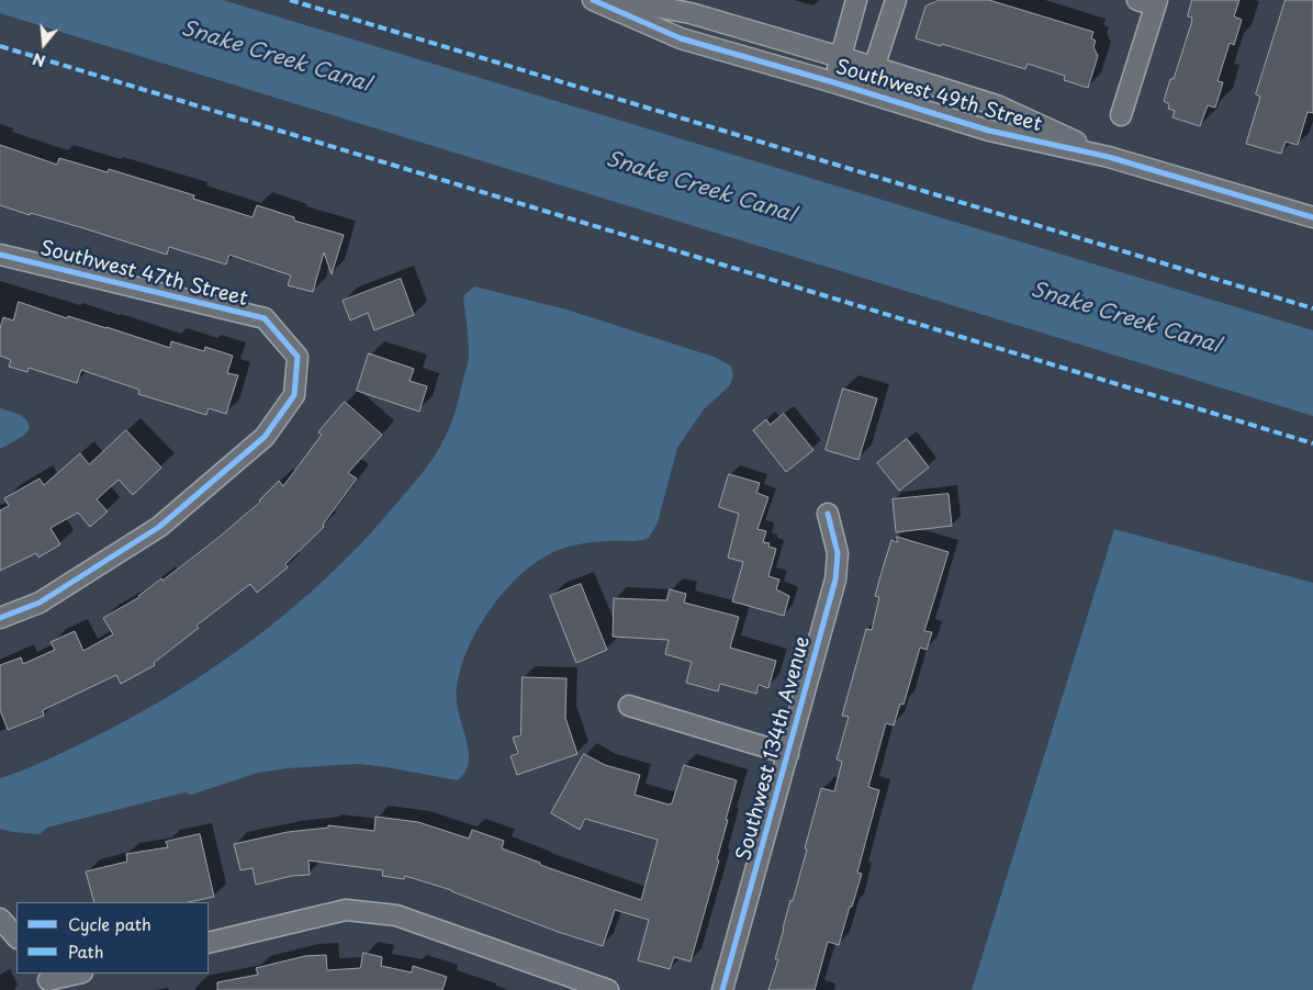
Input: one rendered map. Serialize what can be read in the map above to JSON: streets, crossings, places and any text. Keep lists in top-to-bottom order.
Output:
{
  "streets": {
    "street": ["Southwest 49th Street", "Southwest 47th Street", "Southwest 134th Avenue"]
  },
  "water": ["Snake Creek Canal"],
  "legend": ["Cycle path", "Path"],
  "north": "bottom"
}
